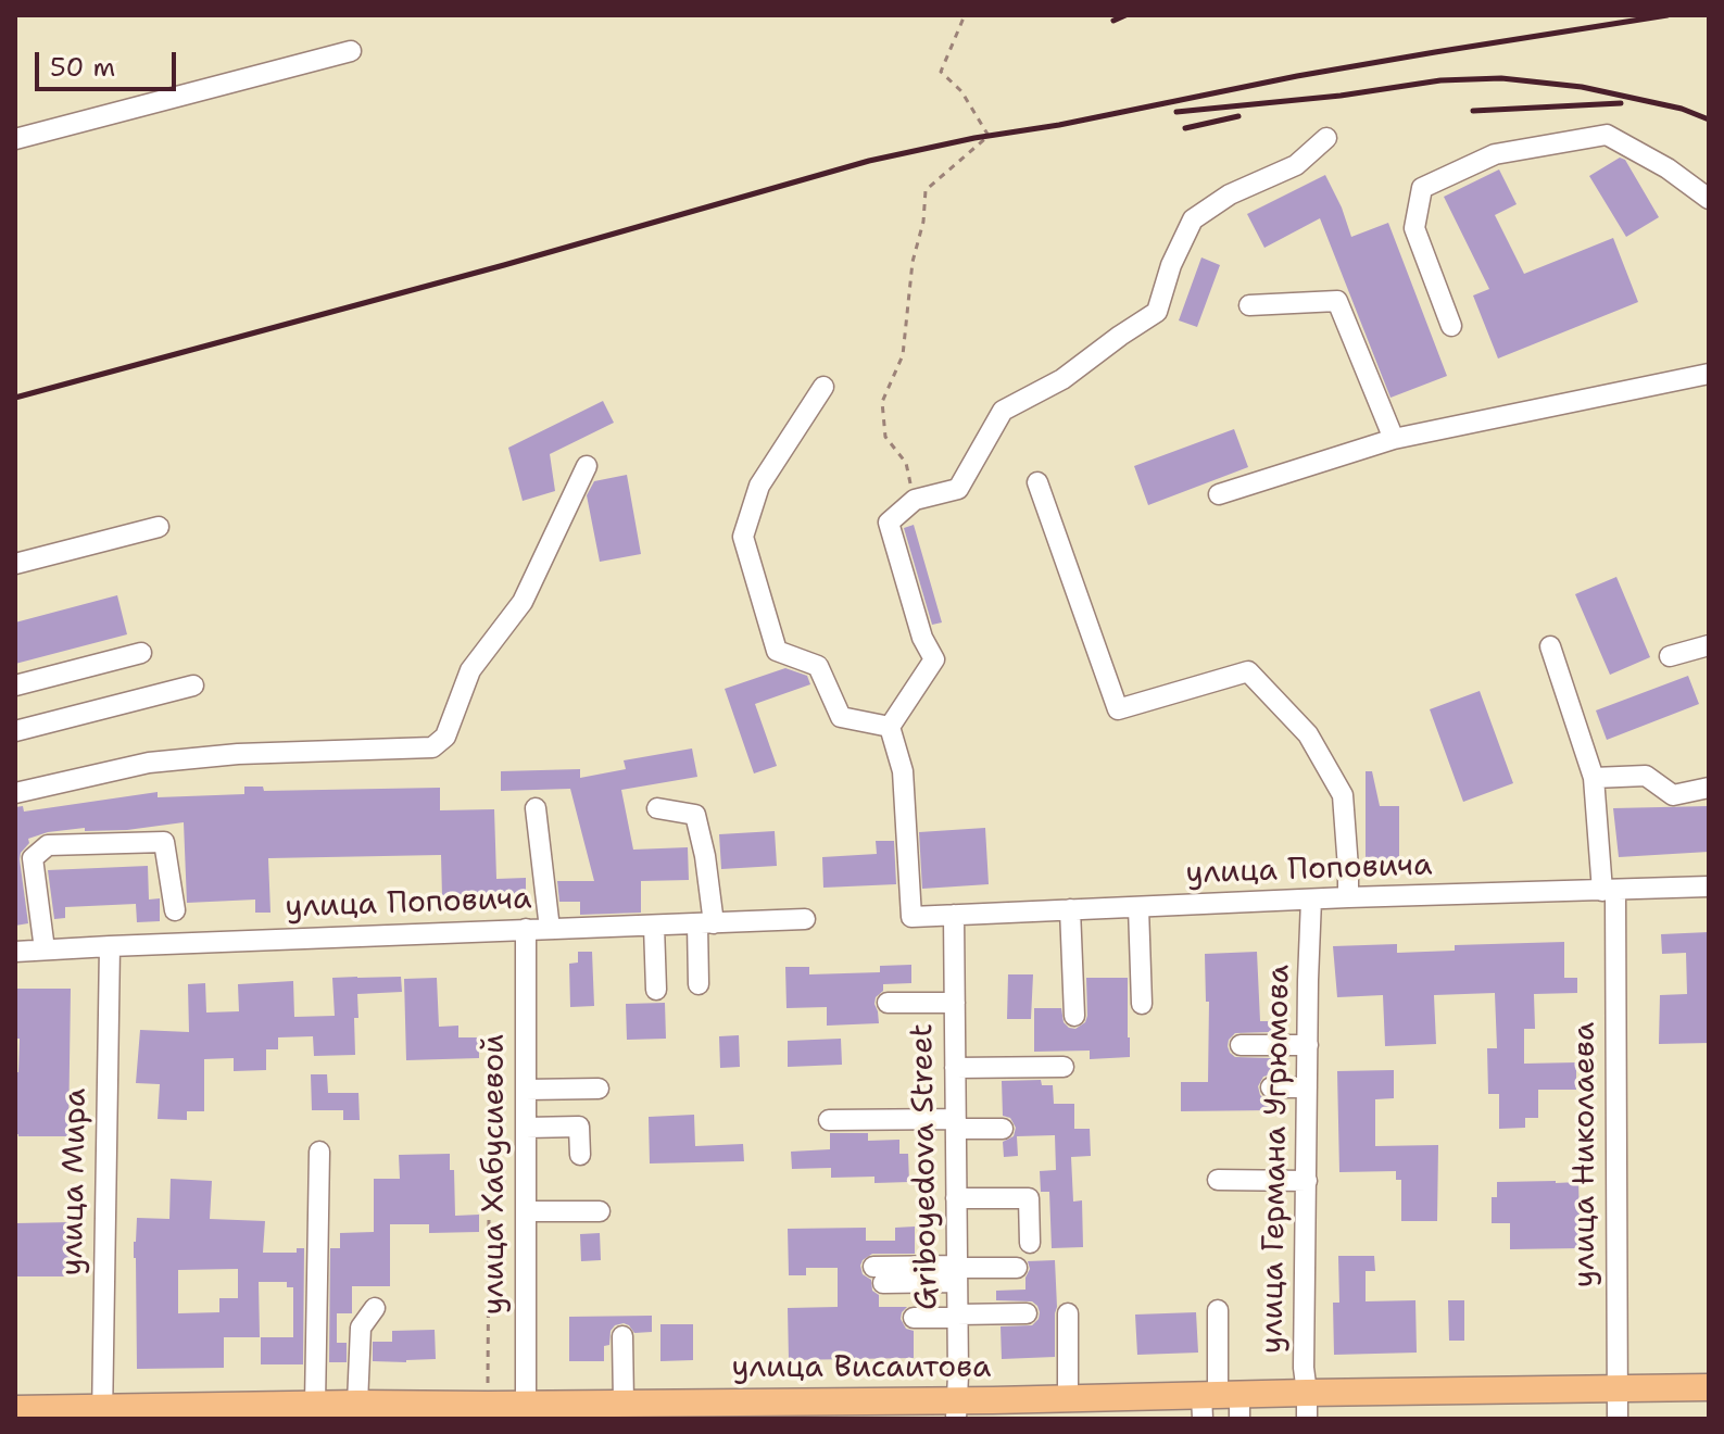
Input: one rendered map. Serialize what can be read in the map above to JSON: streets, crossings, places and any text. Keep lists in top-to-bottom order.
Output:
{
  "streets": {
    "main road": ["улица Висаитова"],
    "street": [
      "улица Поповича",
      "улица Николаева",
      "улица Германа Угрюмова",
      "Griboyedova Street",
      "улица Хабусиевой",
      "улица Мира"
    ]
  },
  "crossings": [
    ["улица Поповича", "улица Николаева"],
    ["улица Поповича", "улица Германа Угрюмова"],
    ["улица Поповича", "Griboyedova Street"],
    ["улица Поповича", "улица Хабусиевой"],
    ["улица Поповича", "улица Мира"],
    ["улица Николаева", "улица Висаитова"],
    ["улица Германа Угрюмова", "улица Висаитова"],
    ["Griboyedova Street", "улица Висаитова"],
    ["улица Хабусиевой", "улица Висаитова"],
    ["улица Мира", "улица Висаитова"]
  ],
  "scale_bar": "50 m"
}
